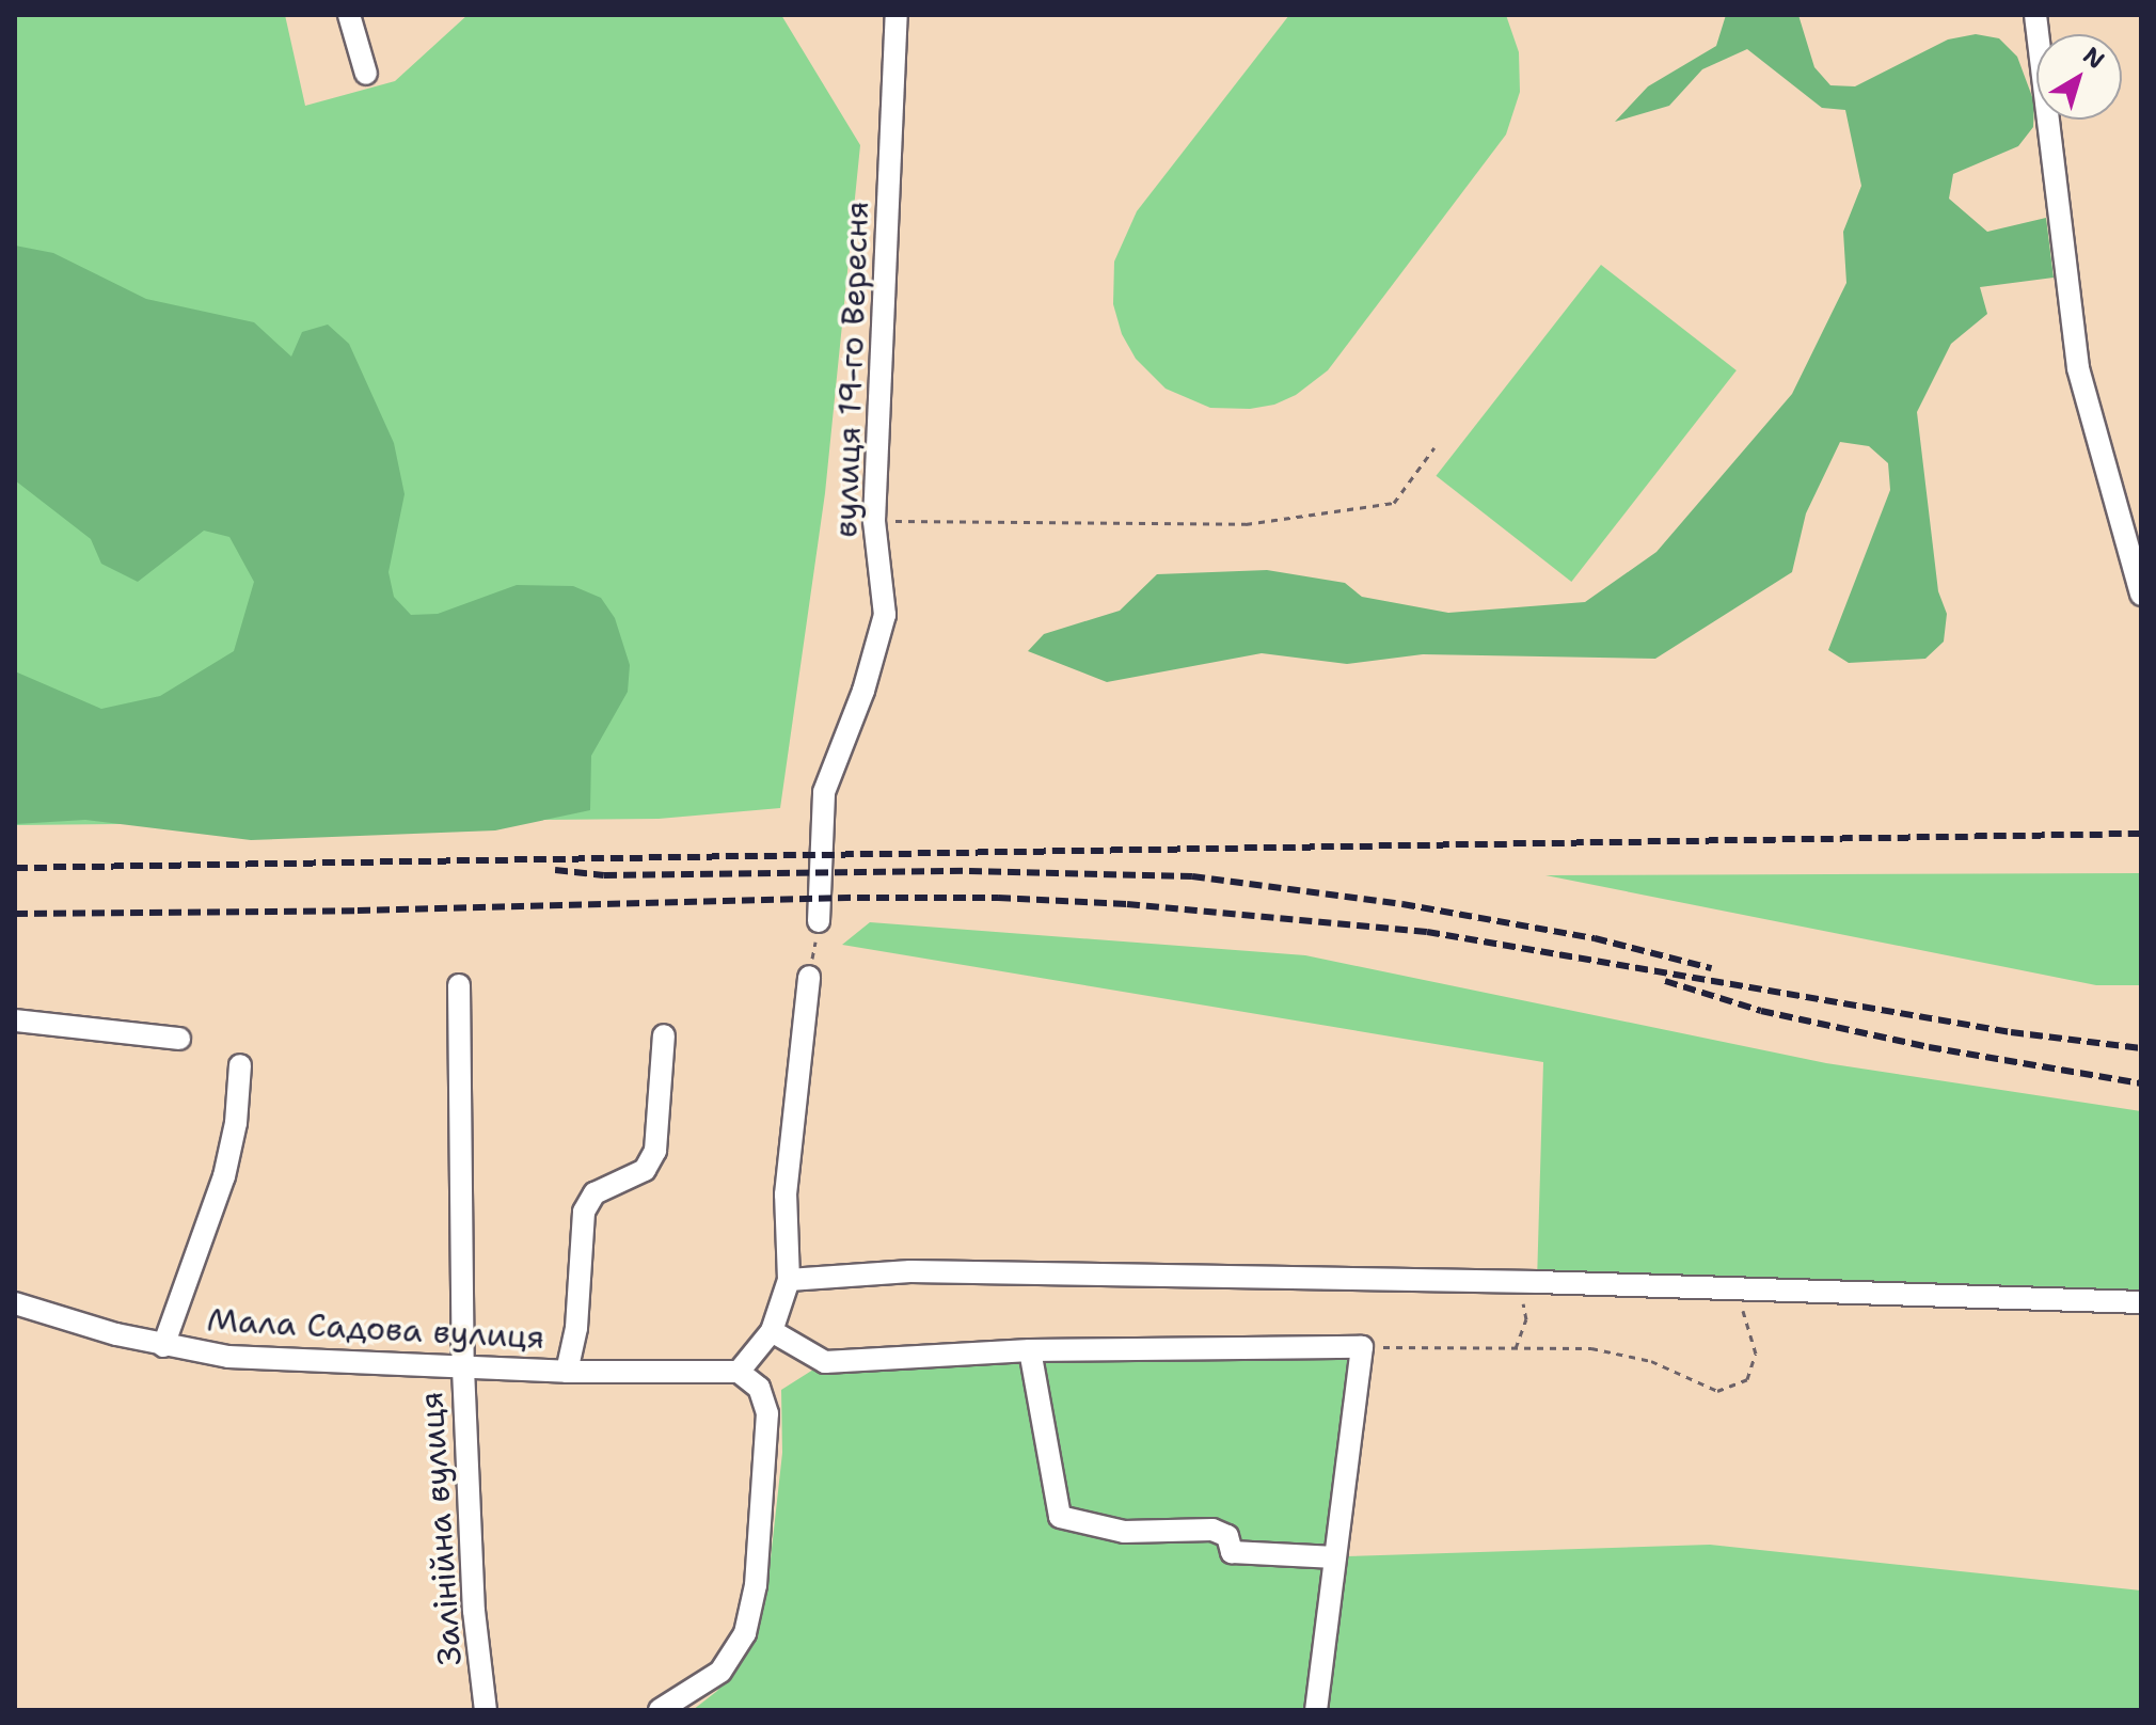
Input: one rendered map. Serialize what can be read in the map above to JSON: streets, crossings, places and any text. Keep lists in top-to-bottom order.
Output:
{
  "streets": {
    "street": ["вулиця 19-го Вересня", "Мала Садова вулиця", "Залінійна вулиця"]
  },
  "crossings": [
    ["Мала Садова вулиця", "Залінійна вулиця"]
  ],
  "north": "top right"
}
